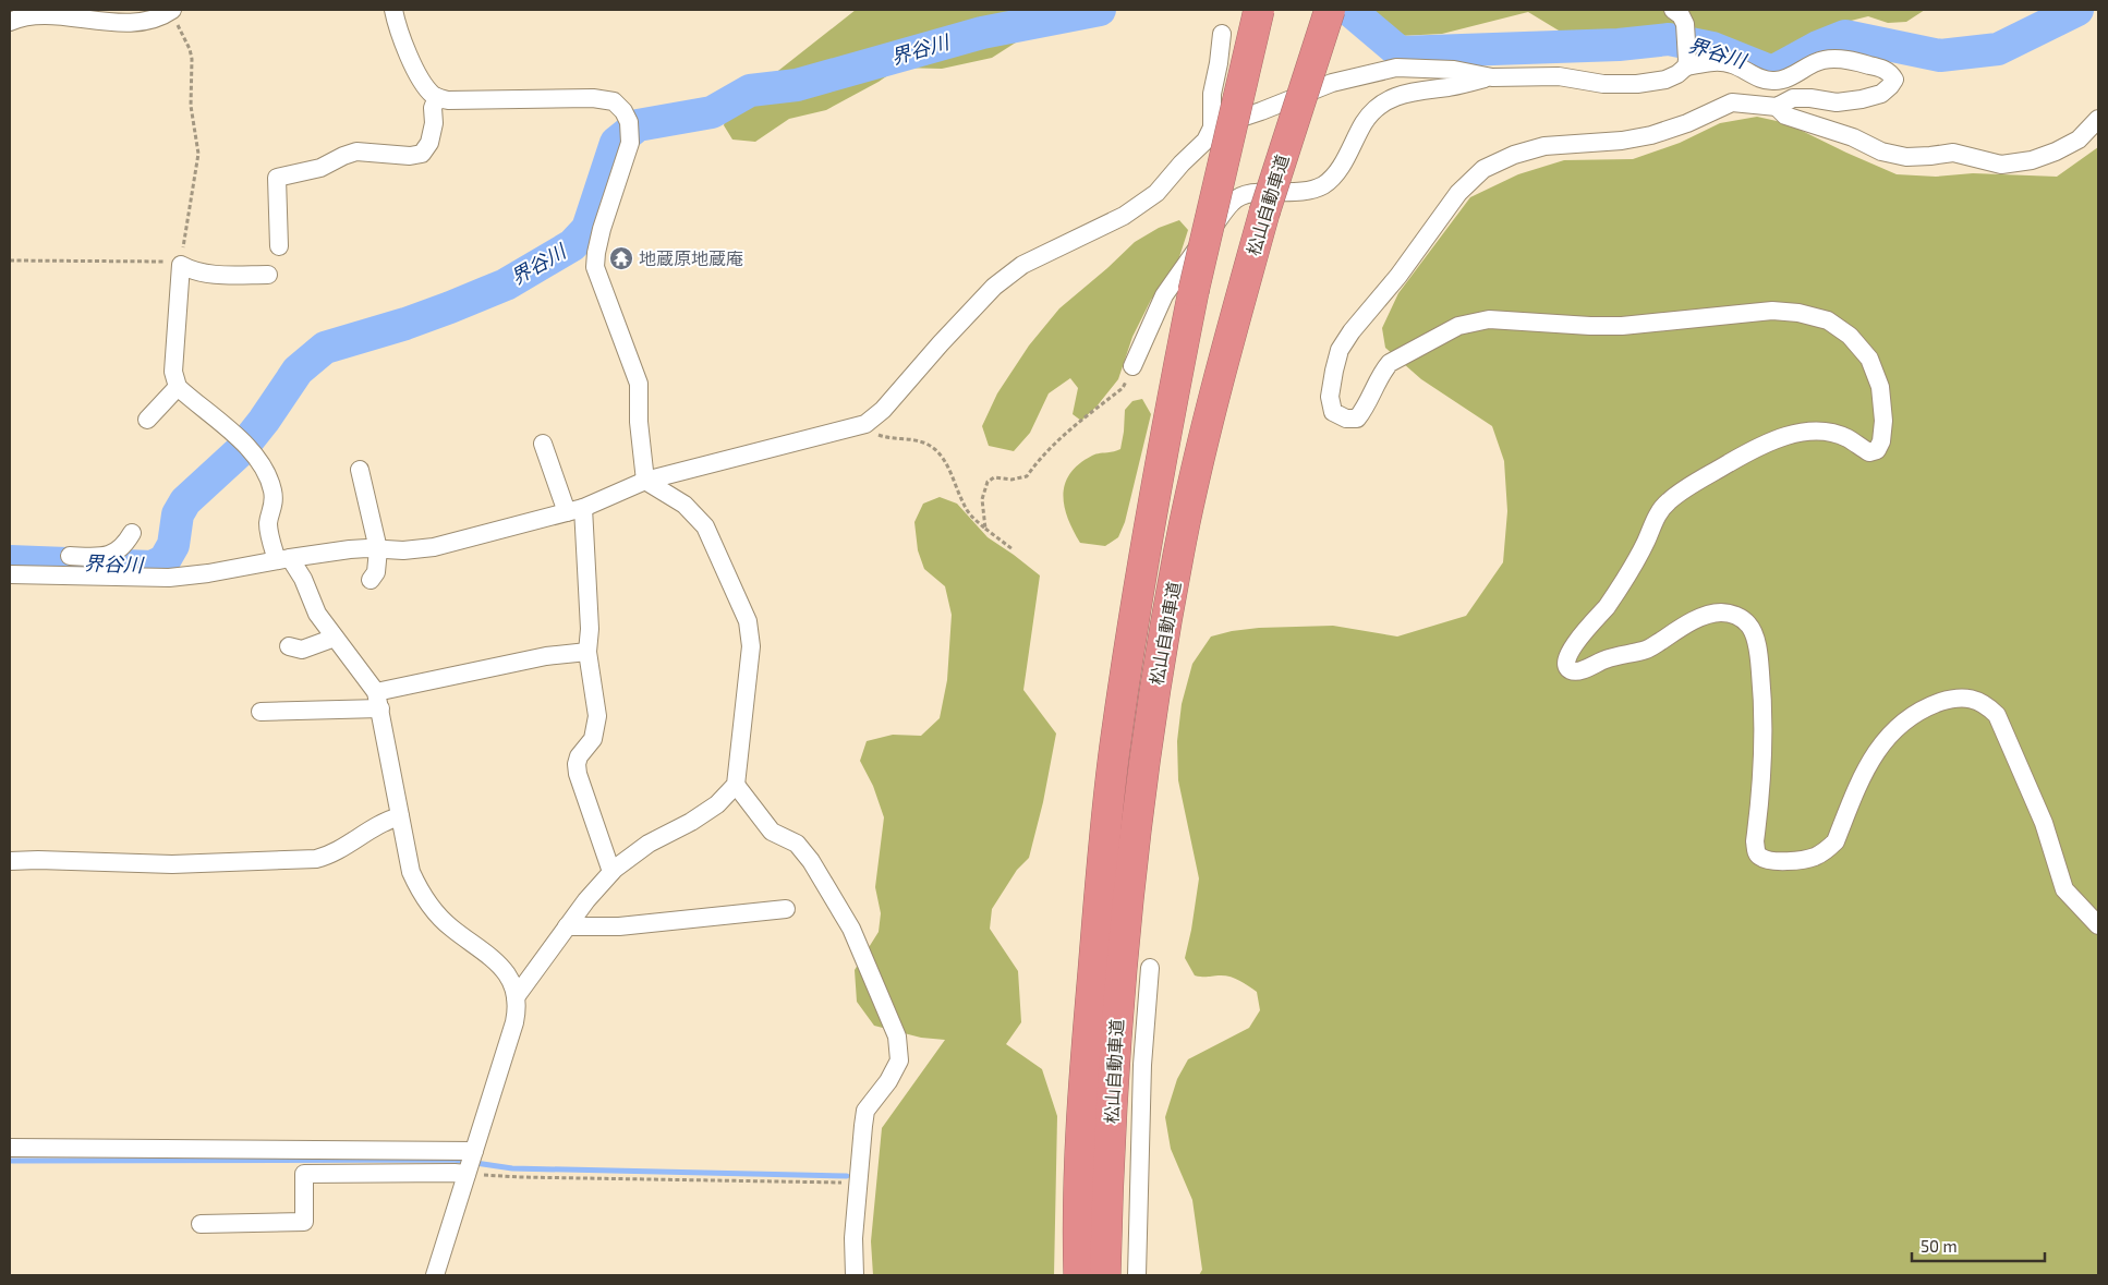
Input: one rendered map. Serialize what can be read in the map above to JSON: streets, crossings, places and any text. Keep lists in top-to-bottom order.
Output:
{
  "streets": {
    "highway": ["松山自動車道"]
  },
  "water": ["界谷川"],
  "places": {
    "temple": ["地蔵原地蔵庵"]
  },
  "scale_bar": "50 m"
}
